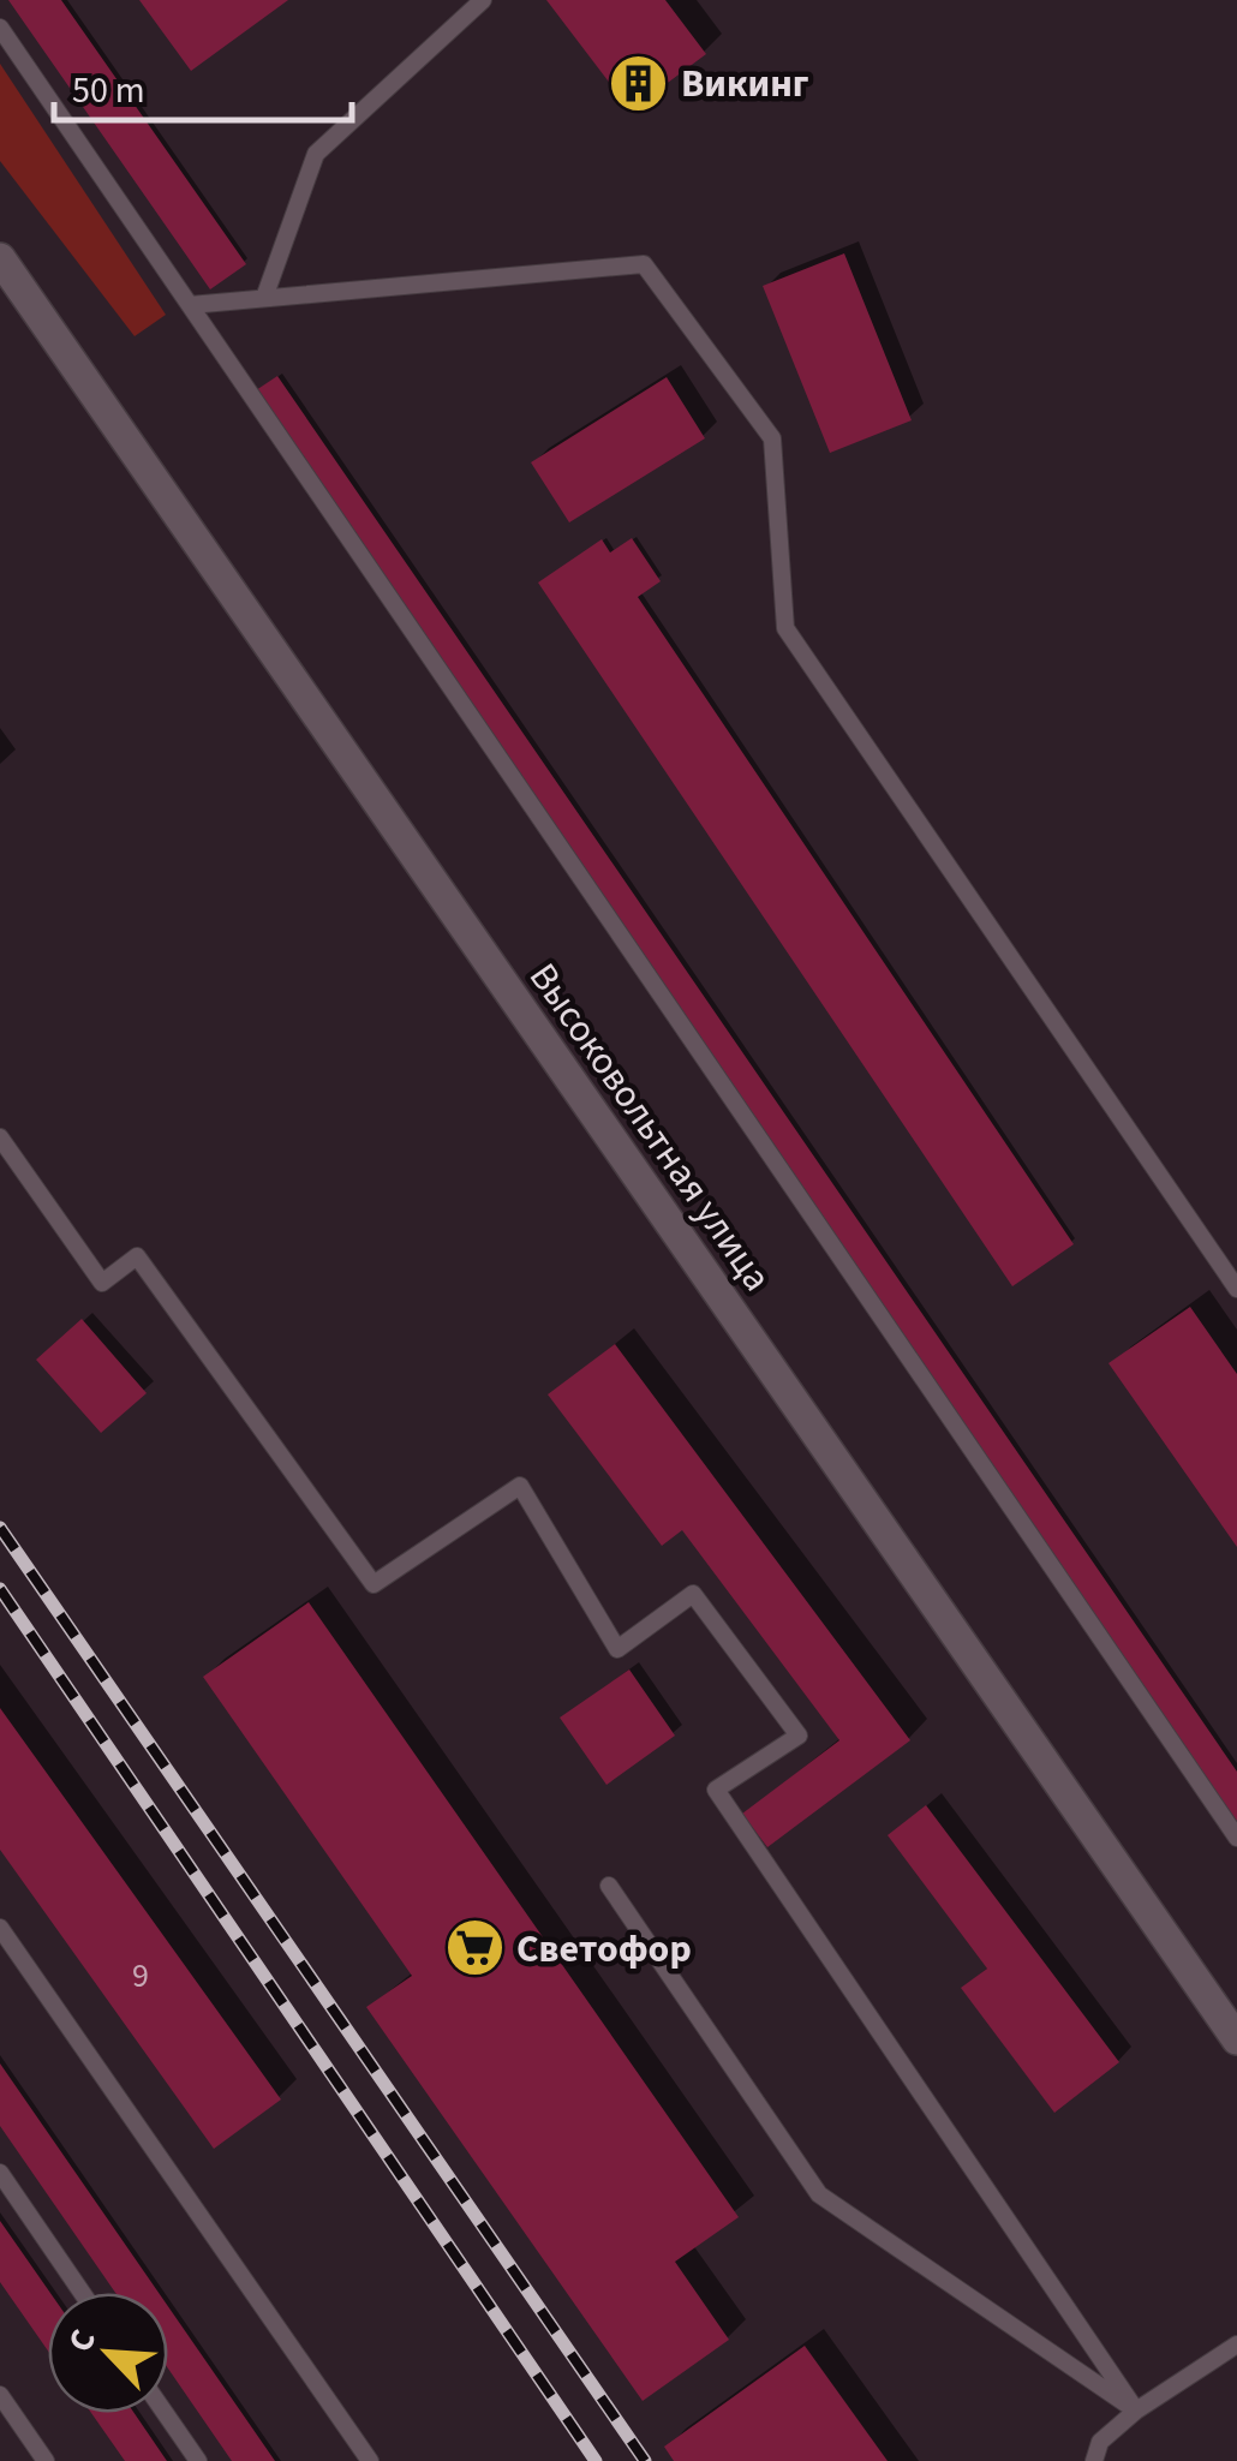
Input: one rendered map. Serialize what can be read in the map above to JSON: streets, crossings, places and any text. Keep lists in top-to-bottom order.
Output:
{
  "streets": {
    "street": ["Высоковольтная улица"]
  },
  "places": {
    "building": ["Викинг"],
    "supermarket": ["Светофор"]
  },
  "house_numbers": ["9"],
  "scale_bar": "50 m",
  "north": "top left"
}
